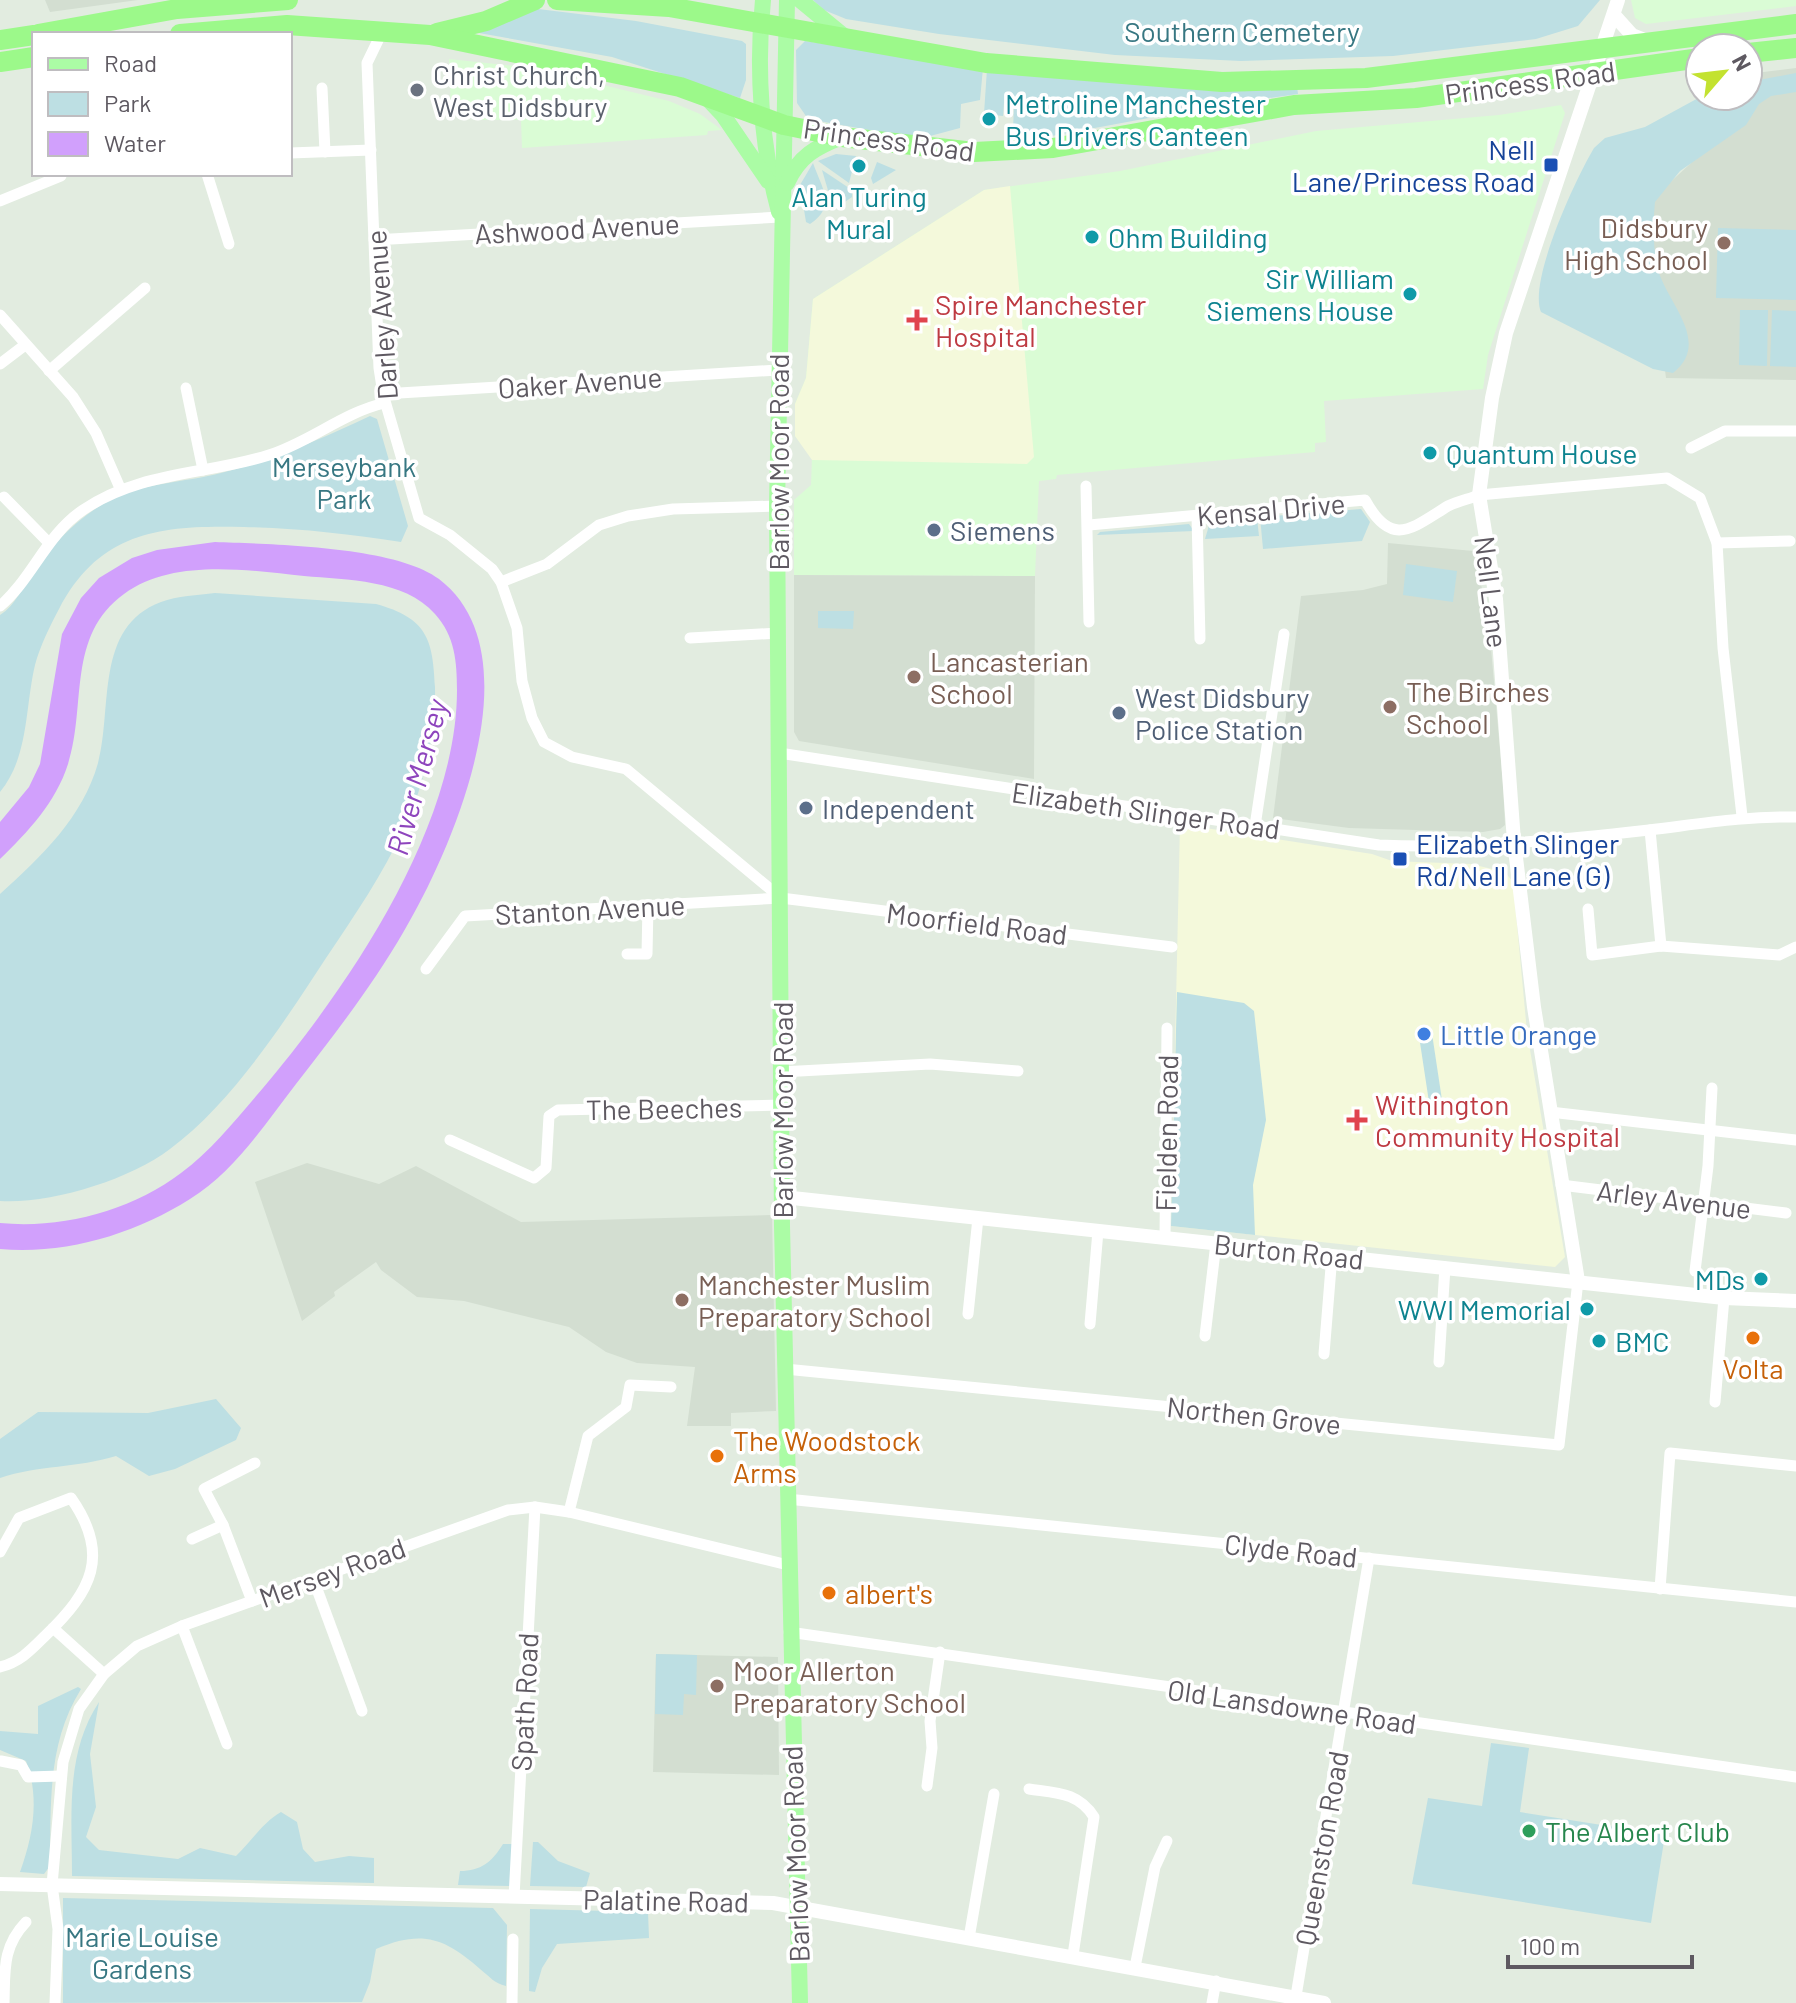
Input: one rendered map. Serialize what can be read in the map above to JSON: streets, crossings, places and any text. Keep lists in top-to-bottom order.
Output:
{
  "streets": {
    "highway": ["Princess Road"],
    "main road": ["Barlow Moor Road"],
    "street": [
      "Ashwood Avenue",
      "Darley Avenue",
      "Oaker Avenue",
      "Kensal Drive",
      "Nell Lane",
      "Elizabeth Slinger Road",
      "Stanton Avenue",
      "Moorfield Road",
      "The Beeches",
      "Fielden Road",
      "Arley Avenue",
      "Burton Road",
      "Northen Grove",
      "Clyde Road",
      "Mersey Road",
      "Spath Road",
      "Old Lansdowne Road",
      "Queenston Road",
      "Palatine Road"
    ]
  },
  "crossings": [
    ["Princess Road", "Darley Avenue"],
    ["Princess Road", "Barlow Moor Road"],
    ["Princess Road", "Nell Lane"],
    ["Ashwood Avenue", "Darley Avenue"],
    ["Ashwood Avenue", "Barlow Moor Road"],
    ["Darley Avenue", "Oaker Avenue"],
    ["Darley Avenue", "Barlow Moor Road"],
    ["Darley Avenue", "Stanton Avenue"],
    ["Darley Avenue", "Moorfield Road"],
    ["Oaker Avenue", "Barlow Moor Road"],
    ["Barlow Moor Road", "Elizabeth Slinger Road"],
    ["Barlow Moor Road", "Stanton Avenue"],
    ["Barlow Moor Road", "Moorfield Road"],
    ["Barlow Moor Road", "The Beeches"],
    ["Barlow Moor Road", "Burton Road"],
    ["Barlow Moor Road", "Northen Grove"],
    ["Barlow Moor Road", "Clyde Road"],
    ["Barlow Moor Road", "Mersey Road"],
    ["Barlow Moor Road", "Old Lansdowne Road"],
    ["Barlow Moor Road", "Palatine Road"],
    ["Kensal Drive", "Nell Lane"],
    ["Nell Lane", "Elizabeth Slinger Road"],
    ["Nell Lane", "Arley Avenue"],
    ["Nell Lane", "Burton Road"],
    ["Nell Lane", "Northen Grove"],
    ["Stanton Avenue", "Moorfield Road"],
    ["Fielden Road", "Burton Road"],
    ["Burton Road", "Northen Grove"],
    ["Clyde Road", "Queenston Road"],
    ["Mersey Road", "Spath Road"],
    ["Mersey Road", "Palatine Road"],
    ["Spath Road", "Palatine Road"],
    ["Old Lansdowne Road", "Queenston Road"],
    ["Queenston Road", "Palatine Road"]
  ],
  "water": ["River Mersey"],
  "parks": ["Southern Cemetery", "Merseybank Park", "Marie Louise Gardens"],
  "places": {
    "other": [
      "Christ Church, West Didsbury",
      "Metroline Manchester Bus Drivers Canteen",
      "Alan Turing Mural",
      "Ohm Building",
      "Didsbury High School",
      "Sir William Siemens House",
      "Quantum House",
      "Siemens",
      "Lancasterian School",
      "The Birches School",
      "West Didsbury Police Station",
      "Independent",
      "Little Orange",
      "MDs",
      "Manchester Muslim Preparatory School",
      "WWI Memorial",
      "Volta",
      "BMC",
      "The Woodstock Arms",
      "albert's",
      "Moor Allerton Preparatory School",
      "The Albert Club"
    ],
    "transit": ["Nell Lane/Princess Road", "Elizabeth Slinger Rd/Nell Lane (G)"],
    "health": ["Spire Manchester Hospital", "Withington Community Hospital"]
  },
  "legend": ["Road", "Park", "Water"],
  "scale_bar": "100 m",
  "north": "top right"
}
